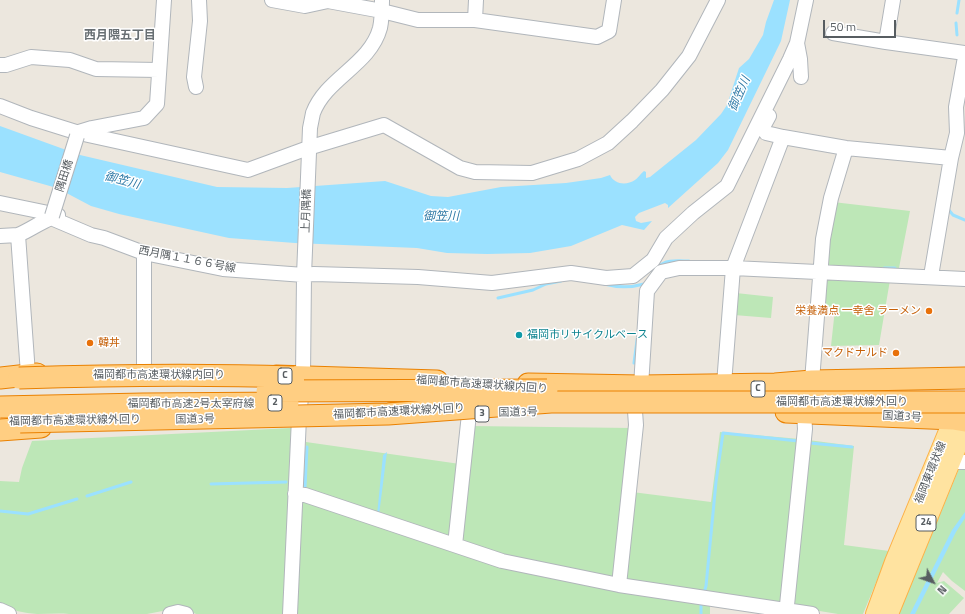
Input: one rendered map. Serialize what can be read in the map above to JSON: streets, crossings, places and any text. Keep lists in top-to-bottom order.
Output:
{
  "streets": {
    "highway": [
      "福岡都市高速環状線内回り",
      "C",
      "福岡都市高速環状線外回り",
      "2",
      "福岡都市高速2号太宰府線",
      "国道3号",
      "3"
    ],
    "main road": ["福岡東環状線", "24"],
    "street": ["隅田橋", "上月隅橋", "西月隅１１６６号線"]
  },
  "crossings": [
    ["隅田橋", "西月隅１１６６号線"],
    ["上月隅橋", "西月隅１１６６号線"],
    ["上月隅橋", "国道3号"],
    ["福岡都市高速環状線内回り", "福岡都市高速環状線外回り"],
    ["福岡都市高速環状線内回り", "福岡都市高速2号太宰府線"],
    ["福岡都市高速環状線外回り", "福岡都市高速2号太宰府線"],
    ["福岡都市高速環状線外回り", "福岡東環状線"],
    ["国道3号", "福岡東環状線"],
    ["国道3号", "24"],
    ["福岡東環状線", "24"]
  ],
  "districts": ["西月隈五丁目"],
  "water": ["御笠川"],
  "places": [
    "栄養満点 一幸舍 ラーメン",
    "福岡市リサイクルベース",
    "韓丼",
    "マクドナルド"
  ],
  "scale_bar": "50 m",
  "north": "bottom right"
}
